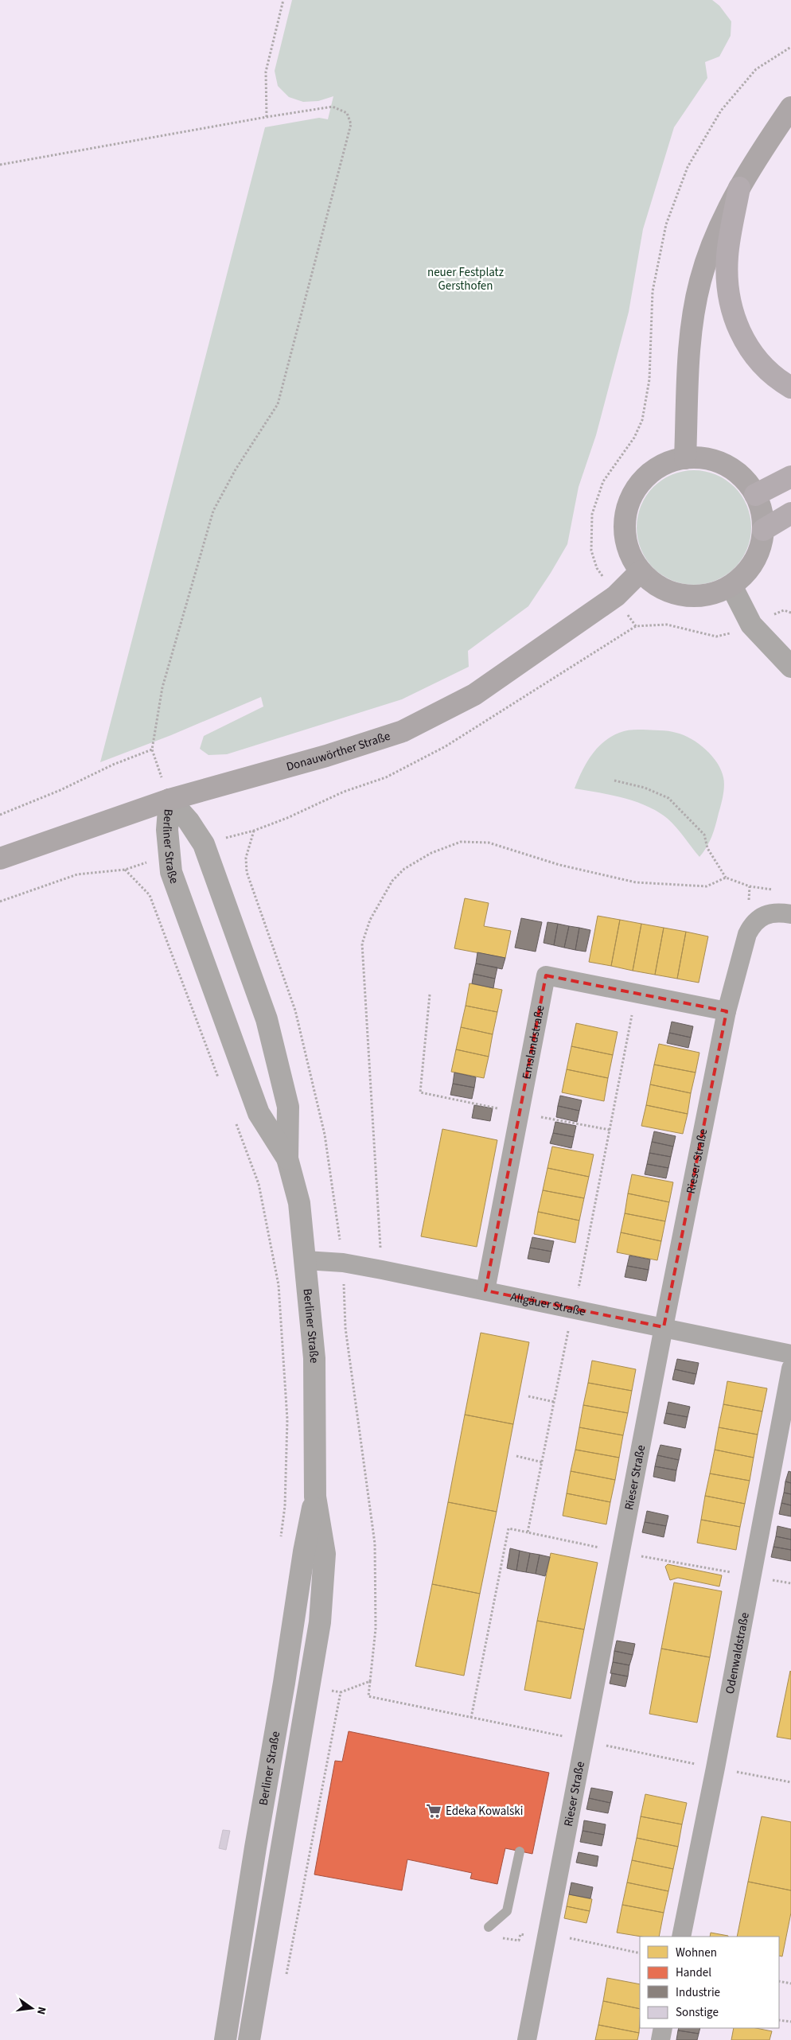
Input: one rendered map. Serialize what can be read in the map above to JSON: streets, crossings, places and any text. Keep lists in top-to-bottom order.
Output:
{
  "streets": {
    "main road": ["Donauwörther Straße"],
    "street": [
      "Berliner Straße",
      "Emslandstraße",
      "Rieser Straße",
      "Allgäuer Straße",
      "Odenwaldstraße"
    ]
  },
  "crossings": [
    ["Donauwörther Straße", "Berliner Straße"],
    ["Berliner Straße", "Allgäuer Straße"],
    ["Emslandstraße", "Rieser Straße"],
    ["Emslandstraße", "Allgäuer Straße"],
    ["Rieser Straße", "Allgäuer Straße"]
  ],
  "parks": ["neuer Festplatz Gersthofen"],
  "places": {
    "supermarket": ["Edeka Kowalski"]
  },
  "legend": [
    "Wohnen",
    "Handel",
    "Industrie",
    "Sonstige"
  ],
  "north": "right"
}
